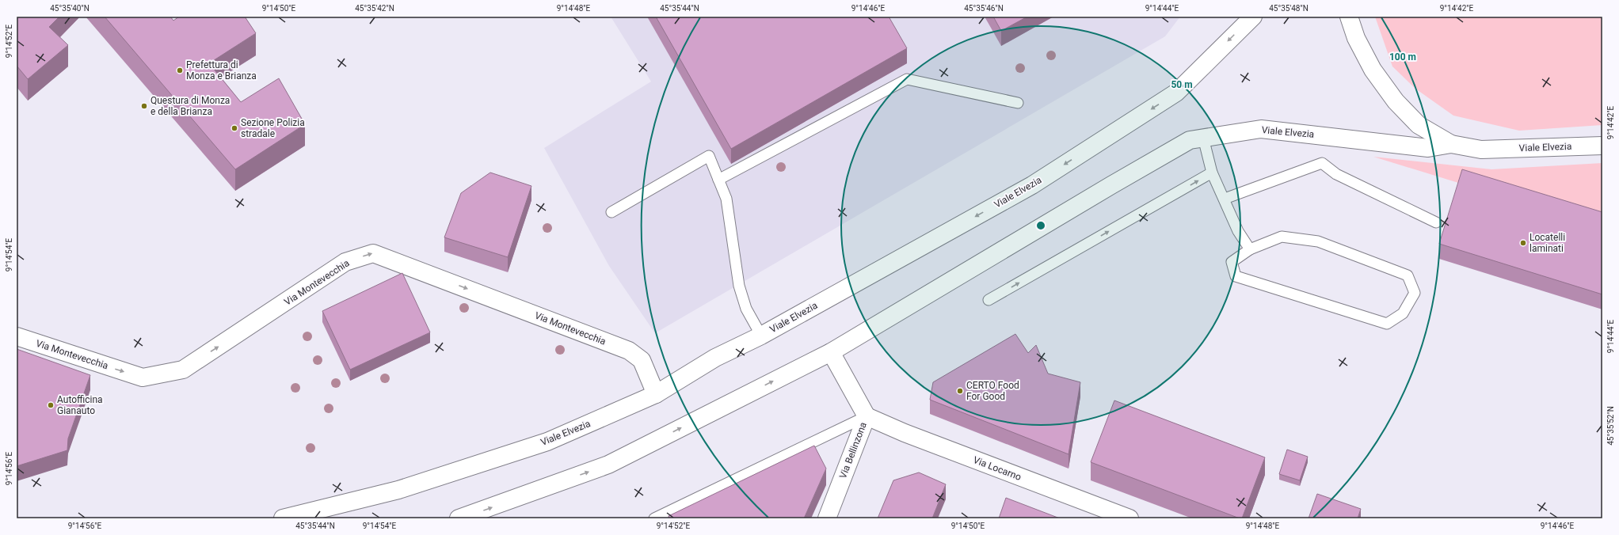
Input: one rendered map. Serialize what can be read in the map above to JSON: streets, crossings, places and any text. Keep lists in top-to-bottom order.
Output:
{
  "streets": {
    "main road": [
      "Viale Elvezia",
      "Via Montevecchia",
      "Via Bellinzona",
      "Via Locarno"
    ]
  },
  "crossings": [
    ["Viale Elvezia", "Via Montevecchia"],
    ["Viale Elvezia", "Via Bellinzona"],
    ["Via Bellinzona", "Via Locarno"]
  ],
  "one_way": ["Via Montevecchia"],
  "places": [
    "Prefettura di Monza e Brianza",
    "Questura di Monza e della Brianza",
    "Sezione Polizia stradale",
    "Locatelli laminati",
    "CERTO Food For Good",
    "Autofficina Gianauto"
  ],
  "coordinates": [
    "45°35'40\"N",
    "9°14'50\"E",
    "45°35'42\"N",
    "9°14'48\"E",
    "45°35'44\"N",
    "9°14'46\"E",
    "45°35'46\"N",
    "9°14'44\"E",
    "45°35'48\"N",
    "9°14'42\"E",
    "9°14'52\"E",
    "9°14'54\"E",
    "45°35'52\"N",
    "9°14'56\"E"
  ],
  "rings": ["100 m", "50 m"]
}
